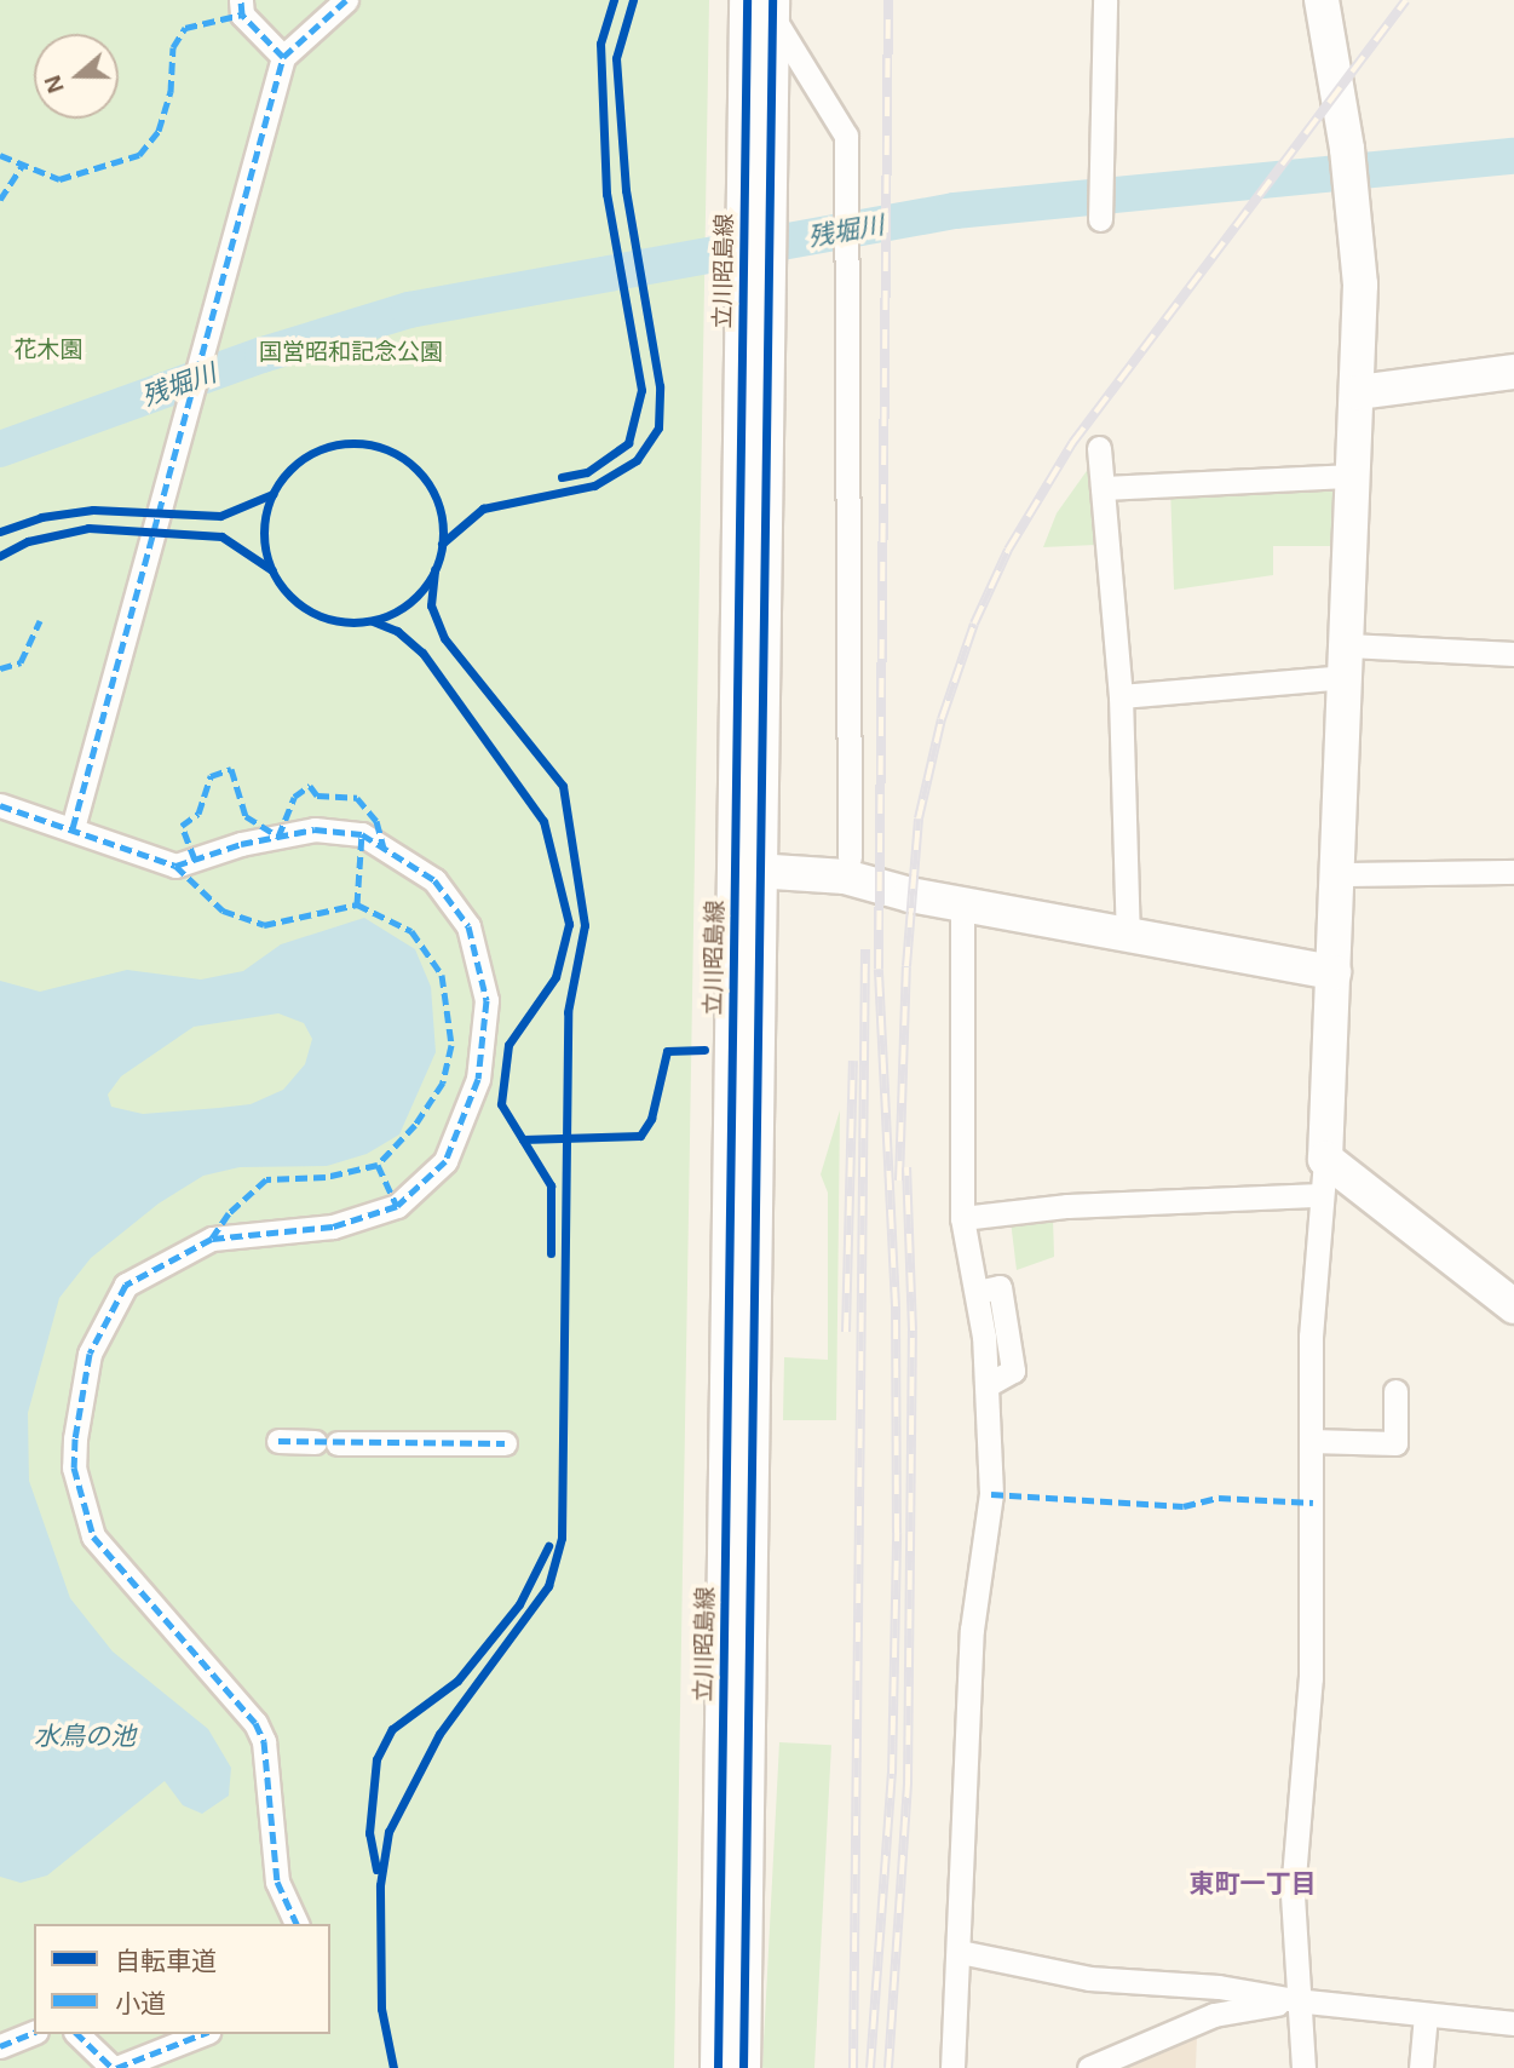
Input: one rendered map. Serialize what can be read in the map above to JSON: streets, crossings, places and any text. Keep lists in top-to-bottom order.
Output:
{
  "streets": {
    "main road": ["立川昭島線"]
  },
  "districts": ["東町一丁目"],
  "water": ["残堀川", "水鳥の池"],
  "parks": ["花木園", "国営昭和記念公園"],
  "legend": ["自転車道", "小道"],
  "north": "left"
}
